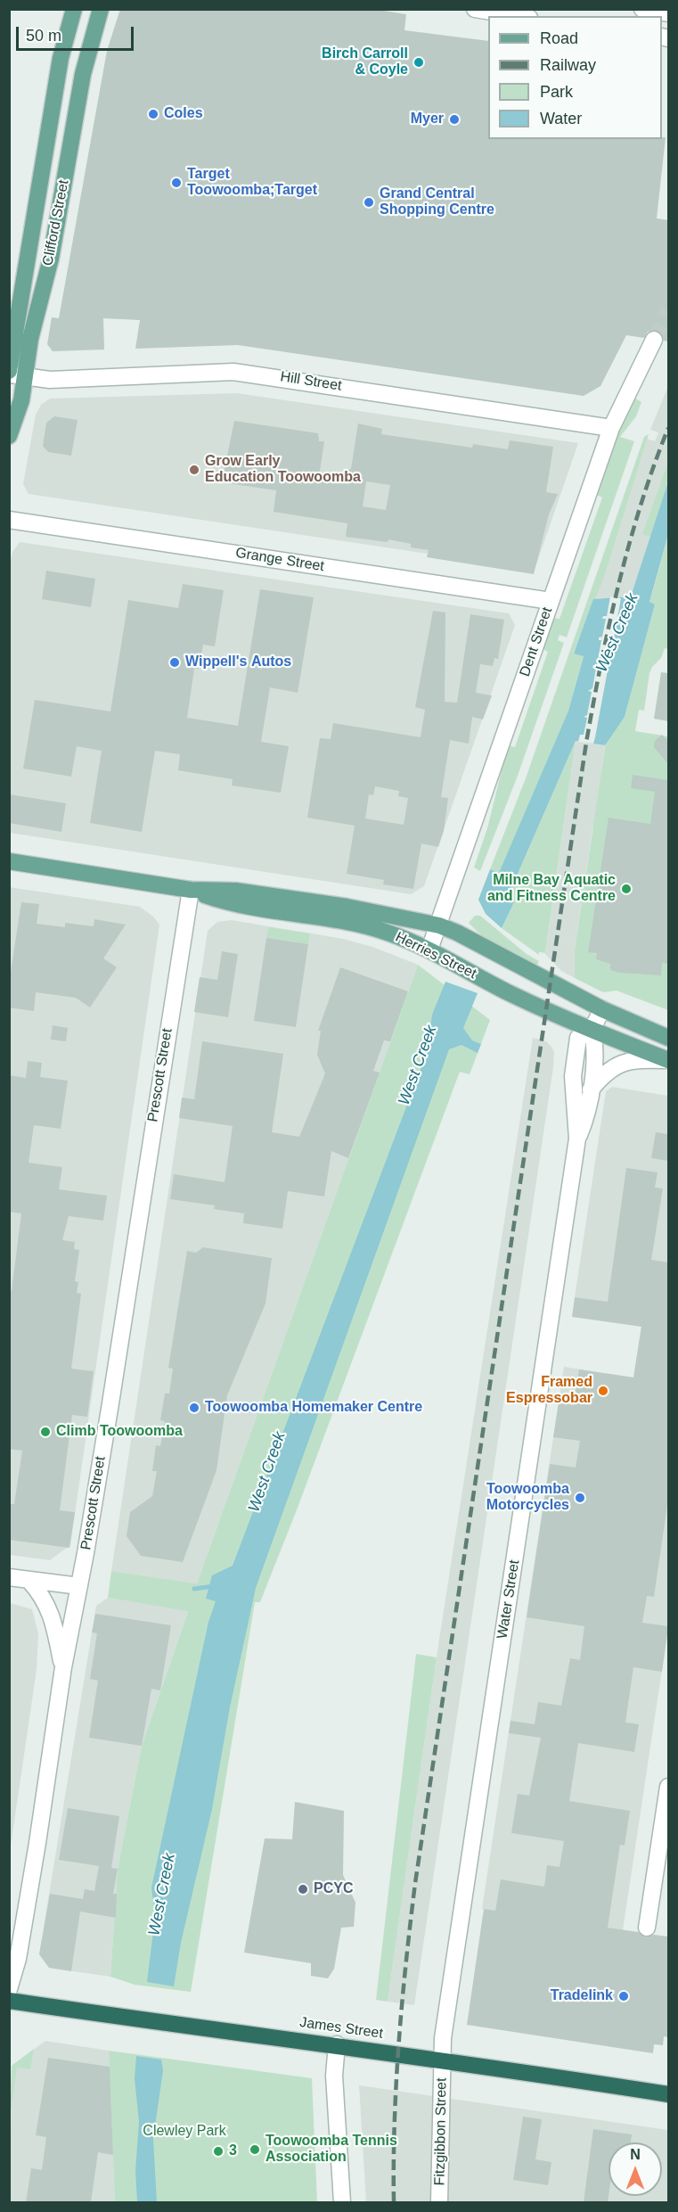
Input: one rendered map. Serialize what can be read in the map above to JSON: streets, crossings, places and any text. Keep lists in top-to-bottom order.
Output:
{
  "streets": {
    "highway": ["James Street"],
    "main road": ["Clifford Street", "Herries Street"],
    "street": [
      "Hill Street",
      "Grange Street",
      "Dent Street",
      "Prescott Street",
      "Water Street",
      "Fitzgibbon Street"
    ]
  },
  "crossings": [
    ["Clifford Street", "Hill Street"],
    ["Hill Street", "Dent Street"],
    ["Grange Street", "Dent Street"],
    ["Dent Street", "Herries Street"],
    ["Herries Street", "Prescott Street"],
    ["Herries Street", "Water Street"],
    ["Water Street", "James Street"],
    ["Water Street", "Fitzgibbon Street"],
    ["James Street", "Fitzgibbon Street"]
  ],
  "water": ["West Creek"],
  "parks": ["Clewley Park"],
  "places": [
    "Birch Carroll & Coyle",
    "Coles",
    "Myer",
    "Target Toowoomba;Target",
    "Grand Central Shopping Centre",
    "Grow Early Education Toowoomba",
    "Wippell's Autos",
    "Milne Bay Aquatic and Fitness Centre",
    "Framed Espressobar",
    "Toowoomba Homemaker Centre",
    "Climb Toowoomba",
    "Toowoomba Motorcycles",
    "PCYC",
    "Tradelink",
    "Toowoomba Tennis Association",
    "3"
  ],
  "legend": [
    "Road",
    "Railway",
    "Park",
    "Water"
  ],
  "scale_bar": "50 m",
  "north": "top"
}
